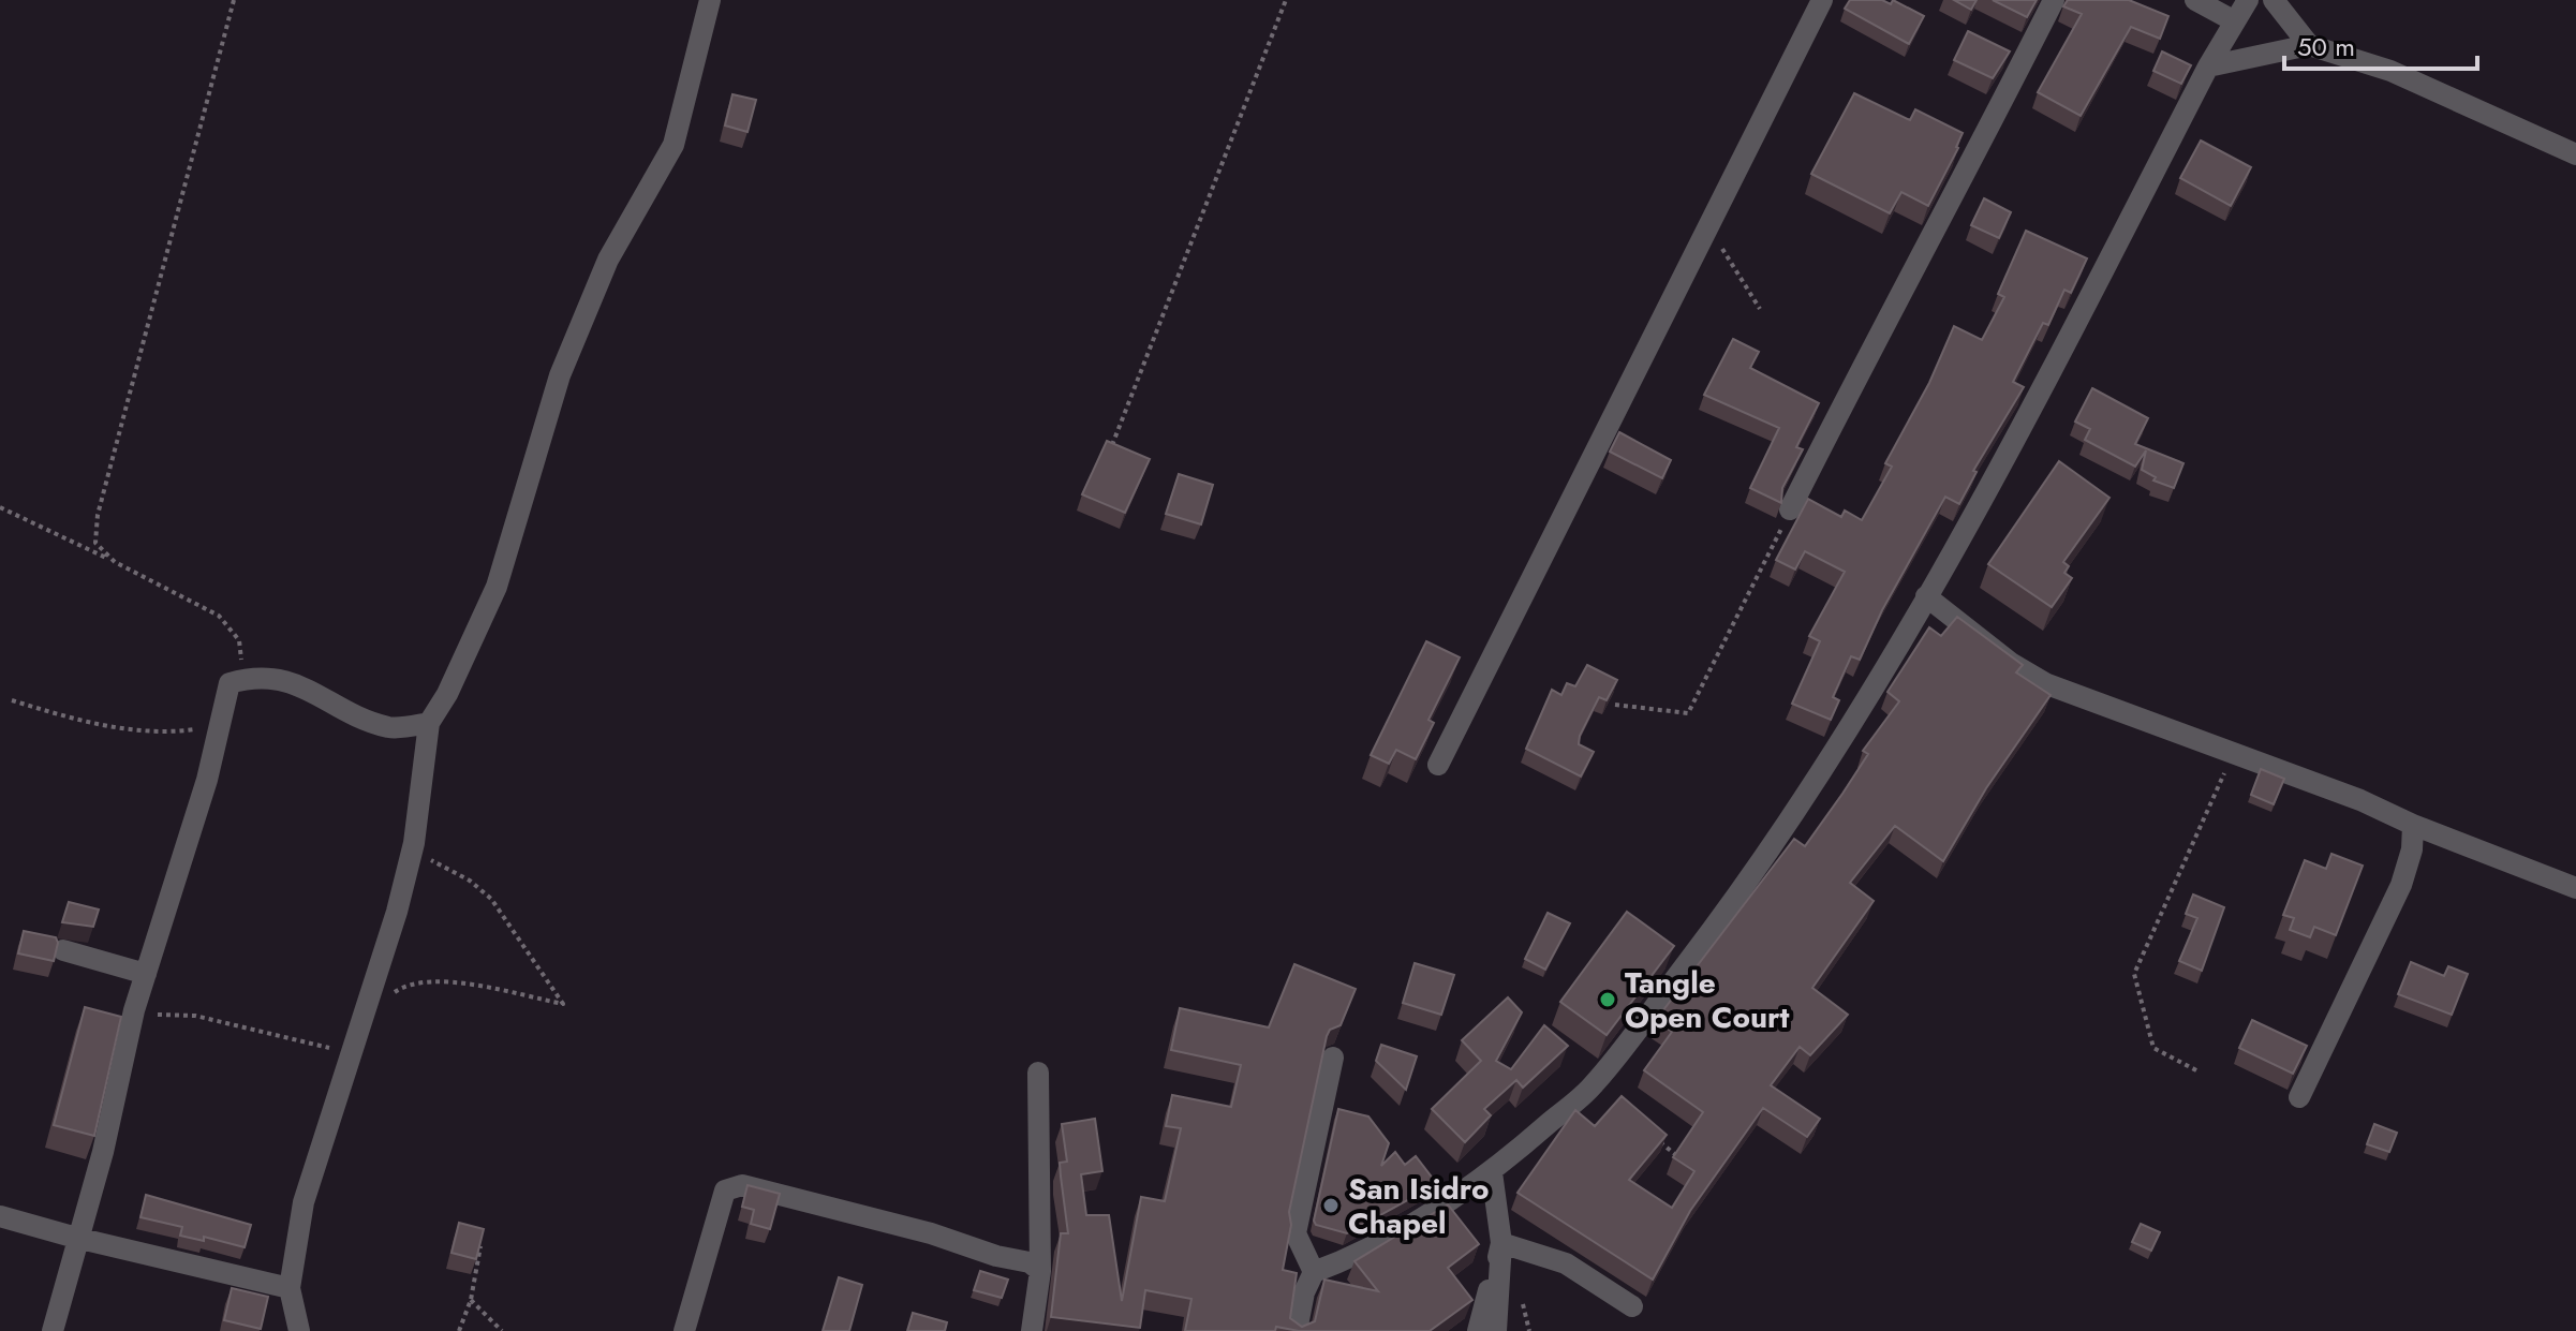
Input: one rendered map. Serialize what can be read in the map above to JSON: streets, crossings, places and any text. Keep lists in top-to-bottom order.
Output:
{
  "places": ["Tangle Open Court", "San Isidro Chapel"],
  "scale_bar": "50 m"
}
